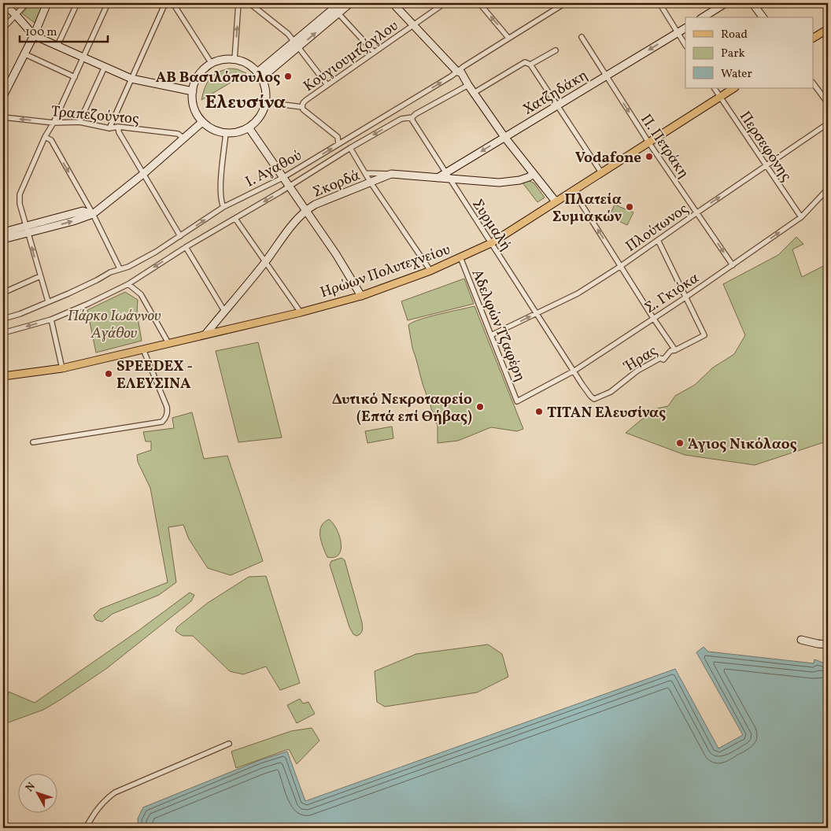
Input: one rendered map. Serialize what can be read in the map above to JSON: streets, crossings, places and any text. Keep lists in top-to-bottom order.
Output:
{
  "streets": {
    "main road": ["Ηρώων Πολυτεχνείου"],
    "street": [
      "Κουγιουμτζόγλου",
      "Χατζηδάκη",
      "Τραπεζούντος",
      "Π. Πετράκη",
      "Περσεφόνης",
      "Ι. Αγαθού",
      "Σκορδά",
      "Συρμαλή",
      "Πλούτωνος",
      "Σ. Γκιόκα",
      "Αδελφών Τζαφέρη",
      "Ήρας"
    ]
  },
  "crossings": [
    ["Χατζηδάκη", "Π. Πετράκη"],
    ["Χατζηδάκη", "Σκορδά"],
    ["Χατζηδάκη", "Συρμαλή"],
    ["Π. Πετράκη", "Πλούτωνος"],
    ["Π. Πετράκη", "Ηρώων Πολυτεχνείου"],
    ["Π. Πετράκη", "Σ. Γκιόκα"],
    ["Περσεφόνης", "Πλούτωνος"],
    ["Περσεφόνης", "Ηρώων Πολυτεχνείου"],
    ["Περσεφόνης", "Σ. Γκιόκα"],
    ["Σκορδά", "Συρμαλή"],
    ["Σκορδά", "Ηρώων Πολυτεχνείου"],
    ["Συρμαλή", "Πλούτωνος"],
    ["Συρμαλή", "Ηρώων Πολυτεχνείου"],
    ["Συρμαλή", "Σ. Γκιόκα"],
    ["Συρμαλή", "Ήρας"],
    ["Πλούτωνος", "Αδελφών Τζαφέρη"],
    ["Ηρώων Πολυτεχνείου", "Αδελφών Τζαφέρη"],
    ["Σ. Γκιόκα", "Αδελφών Τζαφέρη"],
    ["Σ. Γκιόκα", "Ήρας"]
  ],
  "one_way": ["Χατζηδάκη", "Π. Πετράκη"],
  "districts": ["Ελευσίνα"],
  "parks": ["Πάρκο Ιωάννου Αγάθου"],
  "places": [
    "ΑΒ Βασιλόπουλος",
    "Vodafone",
    "Πλατεία Συμιακών",
    "SPEEDEX - ΕΛΕΥΣΙΝΑ",
    "Δυτικό Νεκροταφείο (Επτά επί Θήβας)",
    "TITAN Ελευσίνας",
    "Άγιος Νικόλαος"
  ],
  "legend": ["Road", "Park", "Water"],
  "scale_bar": "100 m",
  "north": "top left"
}
